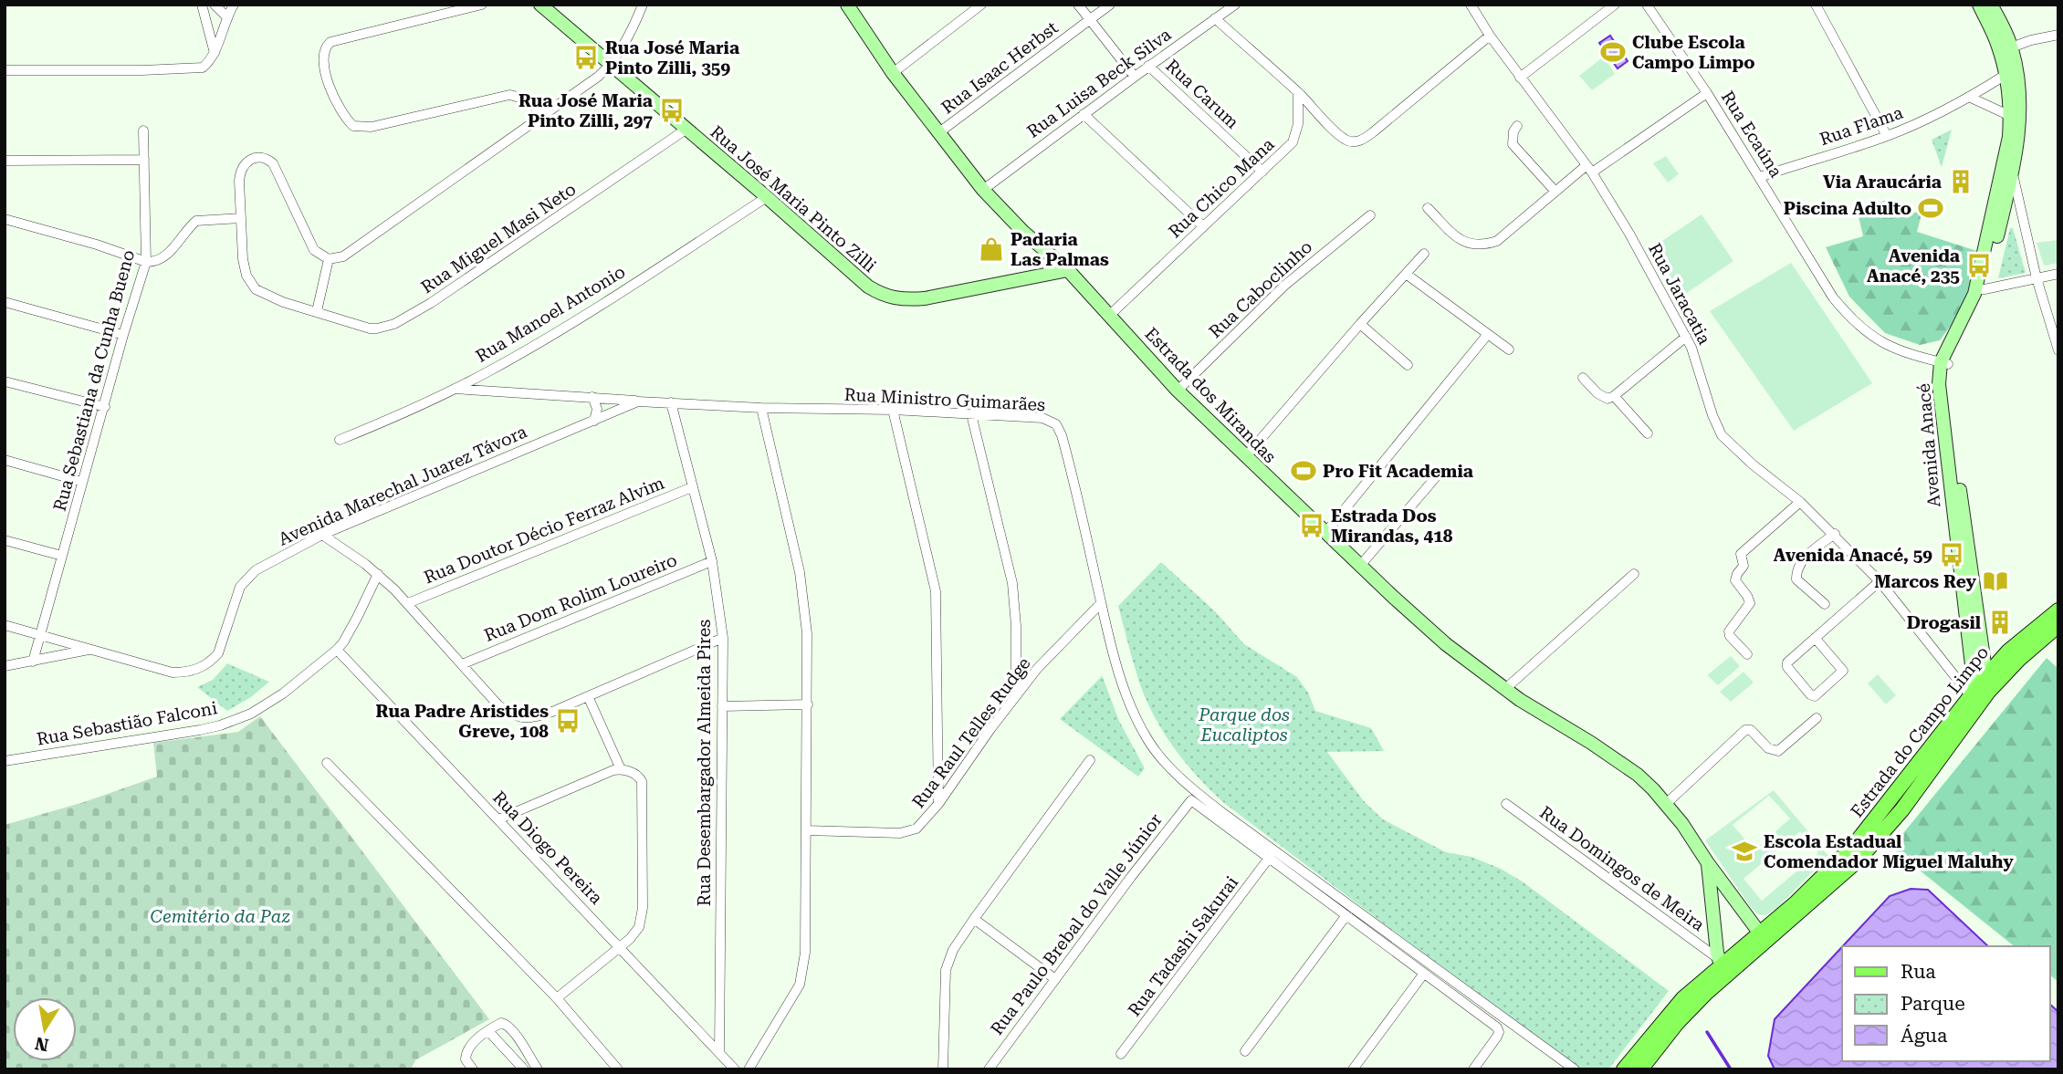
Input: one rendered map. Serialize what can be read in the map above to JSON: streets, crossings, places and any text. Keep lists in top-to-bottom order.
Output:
{
  "streets": {
    "main road": ["Estrada do Campo Limpo"],
    "street": [
      "Rua Isaac Herbst",
      "Rua Luisa Beck Silva",
      "Rua Carum",
      "Rua Flama",
      "Rua Ecaúna",
      "Rua Chico Mana",
      "Rua José Maria Pinto Zilli",
      "Rua Miguel Masi Neto",
      "Rua Caboclinho",
      "Rua Jaracatia",
      "Rua Manoel Antonio",
      "Rua Sebastiana da Cunha Bueno",
      "Estrada dos Mirandas",
      "Rua Ministro Guimarães",
      "Avenida Anacé",
      "Avenida Marechal Juarez Távora",
      "Rua Doutor Décio Ferraz Alvim",
      "Rua Dom Rolim Loureiro",
      "Rua Sebastião Falconi",
      "Rua Raul Telles Rudge",
      "Rua Desembargador Almeida Pires",
      "Rua Diogo Pereira",
      "Rua Domingos de Meira",
      "Rua Paulo Brebal do Valle Júnior",
      "Rua Tadashi Sakurai"
    ]
  },
  "crossings": [
    ["Rua Isaac Herbst", "Estrada dos Mirandas"],
    ["Rua Luisa Beck Silva", "Rua Carum"],
    ["Rua Luisa Beck Silva", "Estrada dos Mirandas"],
    ["Rua Carum", "Rua Chico Mana"],
    ["Rua Flama", "Rua Ecaúna"],
    ["Rua Flama", "Avenida Anacé"],
    ["Rua Ecaúna", "Avenida Anacé"],
    ["Rua Chico Mana", "Estrada dos Mirandas"],
    ["Rua José Maria Pinto Zilli", "Rua Miguel Masi Neto"],
    ["Rua José Maria Pinto Zilli", "Rua Manoel Antonio"],
    ["Rua José Maria Pinto Zilli", "Estrada dos Mirandas"],
    ["Rua Caboclinho", "Estrada dos Mirandas"],
    ["Rua Jaracatia", "Avenida Anacé"],
    ["Rua Jaracatia", "Estrada do Campo Limpo"],
    ["Rua Sebastiana da Cunha Bueno", "Avenida Marechal Juarez Távora"],
    ["Estrada dos Mirandas", "Estrada do Campo Limpo"],
    ["Estrada dos Mirandas", "Rua Domingos de Meira"],
    ["Rua Ministro Guimarães", "Avenida Marechal Juarez Távora"],
    ["Rua Ministro Guimarães", "Rua Raul Telles Rudge"],
    ["Avenida Anacé", "Estrada do Campo Limpo"],
    ["Avenida Marechal Juarez Távora", "Rua Desembargador Almeida Pires"],
    ["Rua Doutor Décio Ferraz Alvim", "Rua Desembargador Almeida Pires"],
    ["Rua Dom Rolim Loureiro", "Rua Desembargador Almeida Pires"],
    ["Rua Sebastião Falconi", "Rua Diogo Pereira"],
    ["Estrada do Campo Limpo", "Rua Domingos de Meira"],
    ["Rua Desembargador Almeida Pires", "Rua Diogo Pereira"],
    ["Rua Paulo Brebal do Valle Júnior", "Rua Tadashi Sakurai"]
  ],
  "parks": ["Parque dos Eucaliptos", "Cemitério da Paz"],
  "places": {
    "sports": ["Clube Escola Campo Limpo", "Piscina Adulto", "Pro Fit Academia"],
    "bus stop": [
      "Rua José Maria Pinto Zilli, 359",
      "Rua José Maria Pinto Zilli, 297",
      "Avenida Anacé, 235",
      "Estrada Dos Mirandas, 418",
      "Avenida Anacé, 59",
      "Rua Padre Aristides Greve, 108"
    ],
    "building": ["Via Araucária", "Drogasil"],
    "shop": ["Padaria Las Palmas"],
    "library": ["Marcos Rey"],
    "school or university": ["Escola Estadual Comendador Miguel Maluhy"]
  },
  "legend": ["Rua", "Parque", "Água"],
  "north": "bottom"
}
